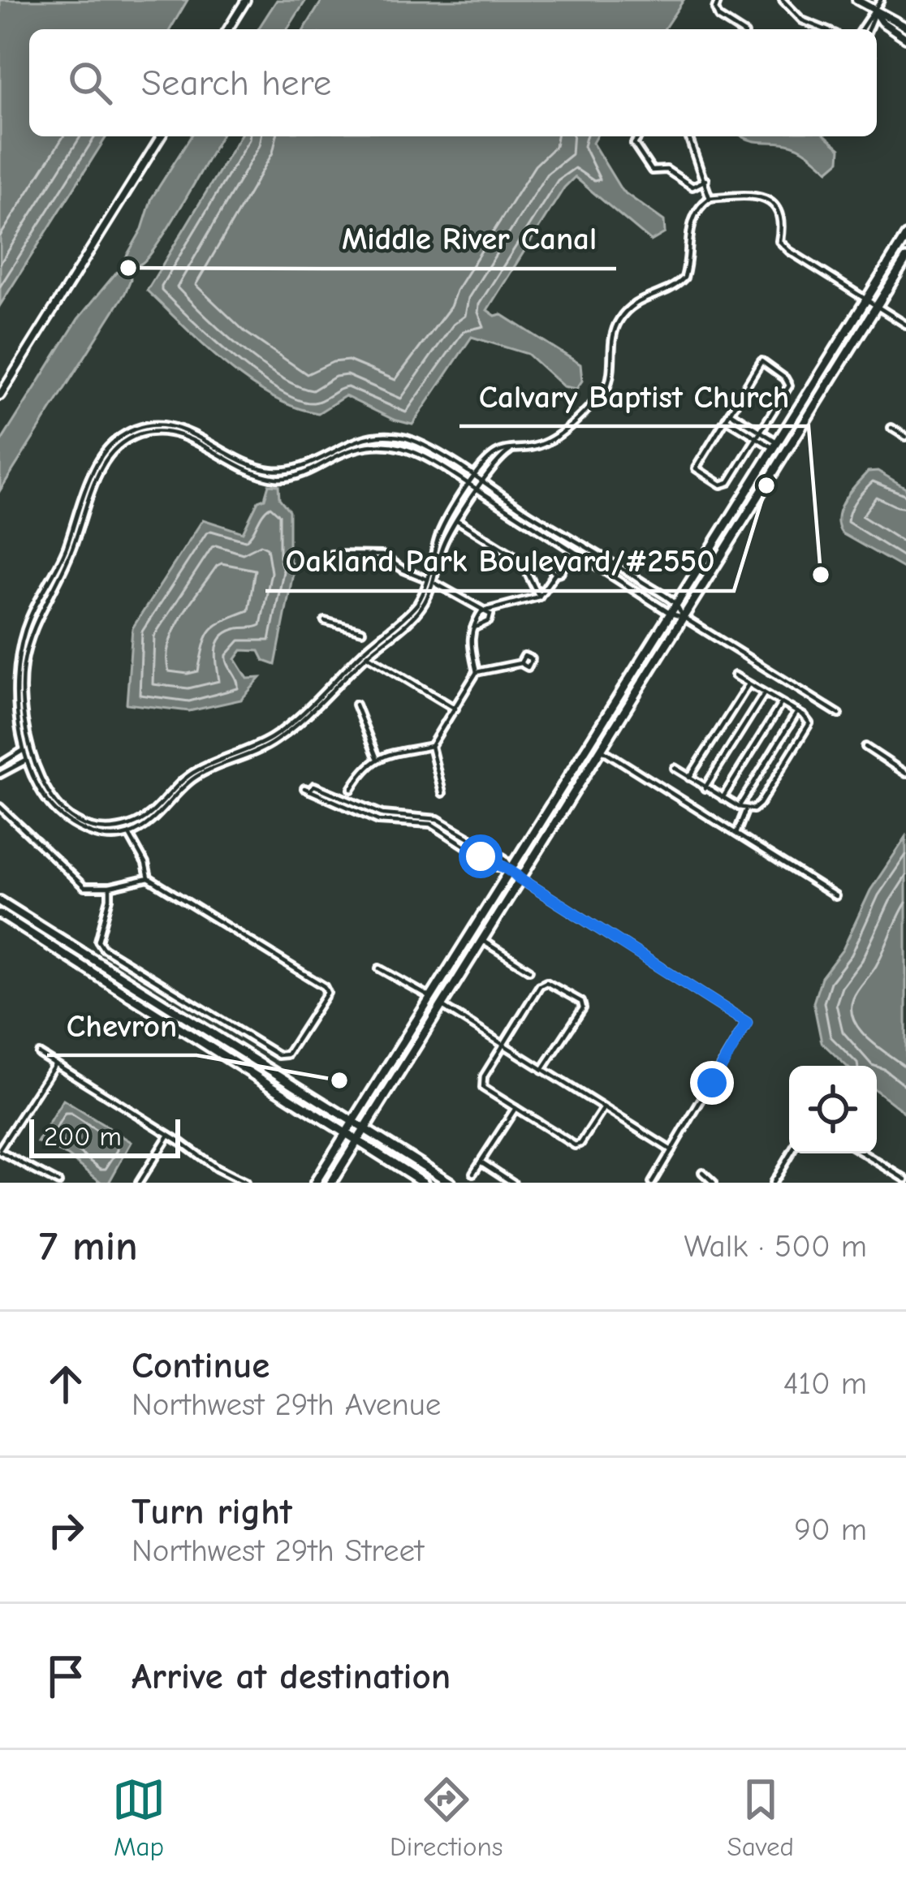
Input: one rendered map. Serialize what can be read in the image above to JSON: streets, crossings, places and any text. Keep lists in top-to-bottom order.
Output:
{
  "places": [
    "Middle River Canal",
    "Oakland Park Boulevard/#2550",
    "Calvary Baptist Church",
    "Chevron"
  ],
  "scale_bar": "200 m",
  "page": {
    "search": "Search here",
    "scale": "200 m",
    "heading": ["7 min", "Walk · 500 m"],
    "list": [
      ["Continue", "Northwest 29th Avenue", "410 m"],
      ["Turn right", "Northwest 29th Street", "90 m"],
      "Arrive at destination"
    ],
    "nav": ["Map", "Directions", "Saved"]
  }
}
